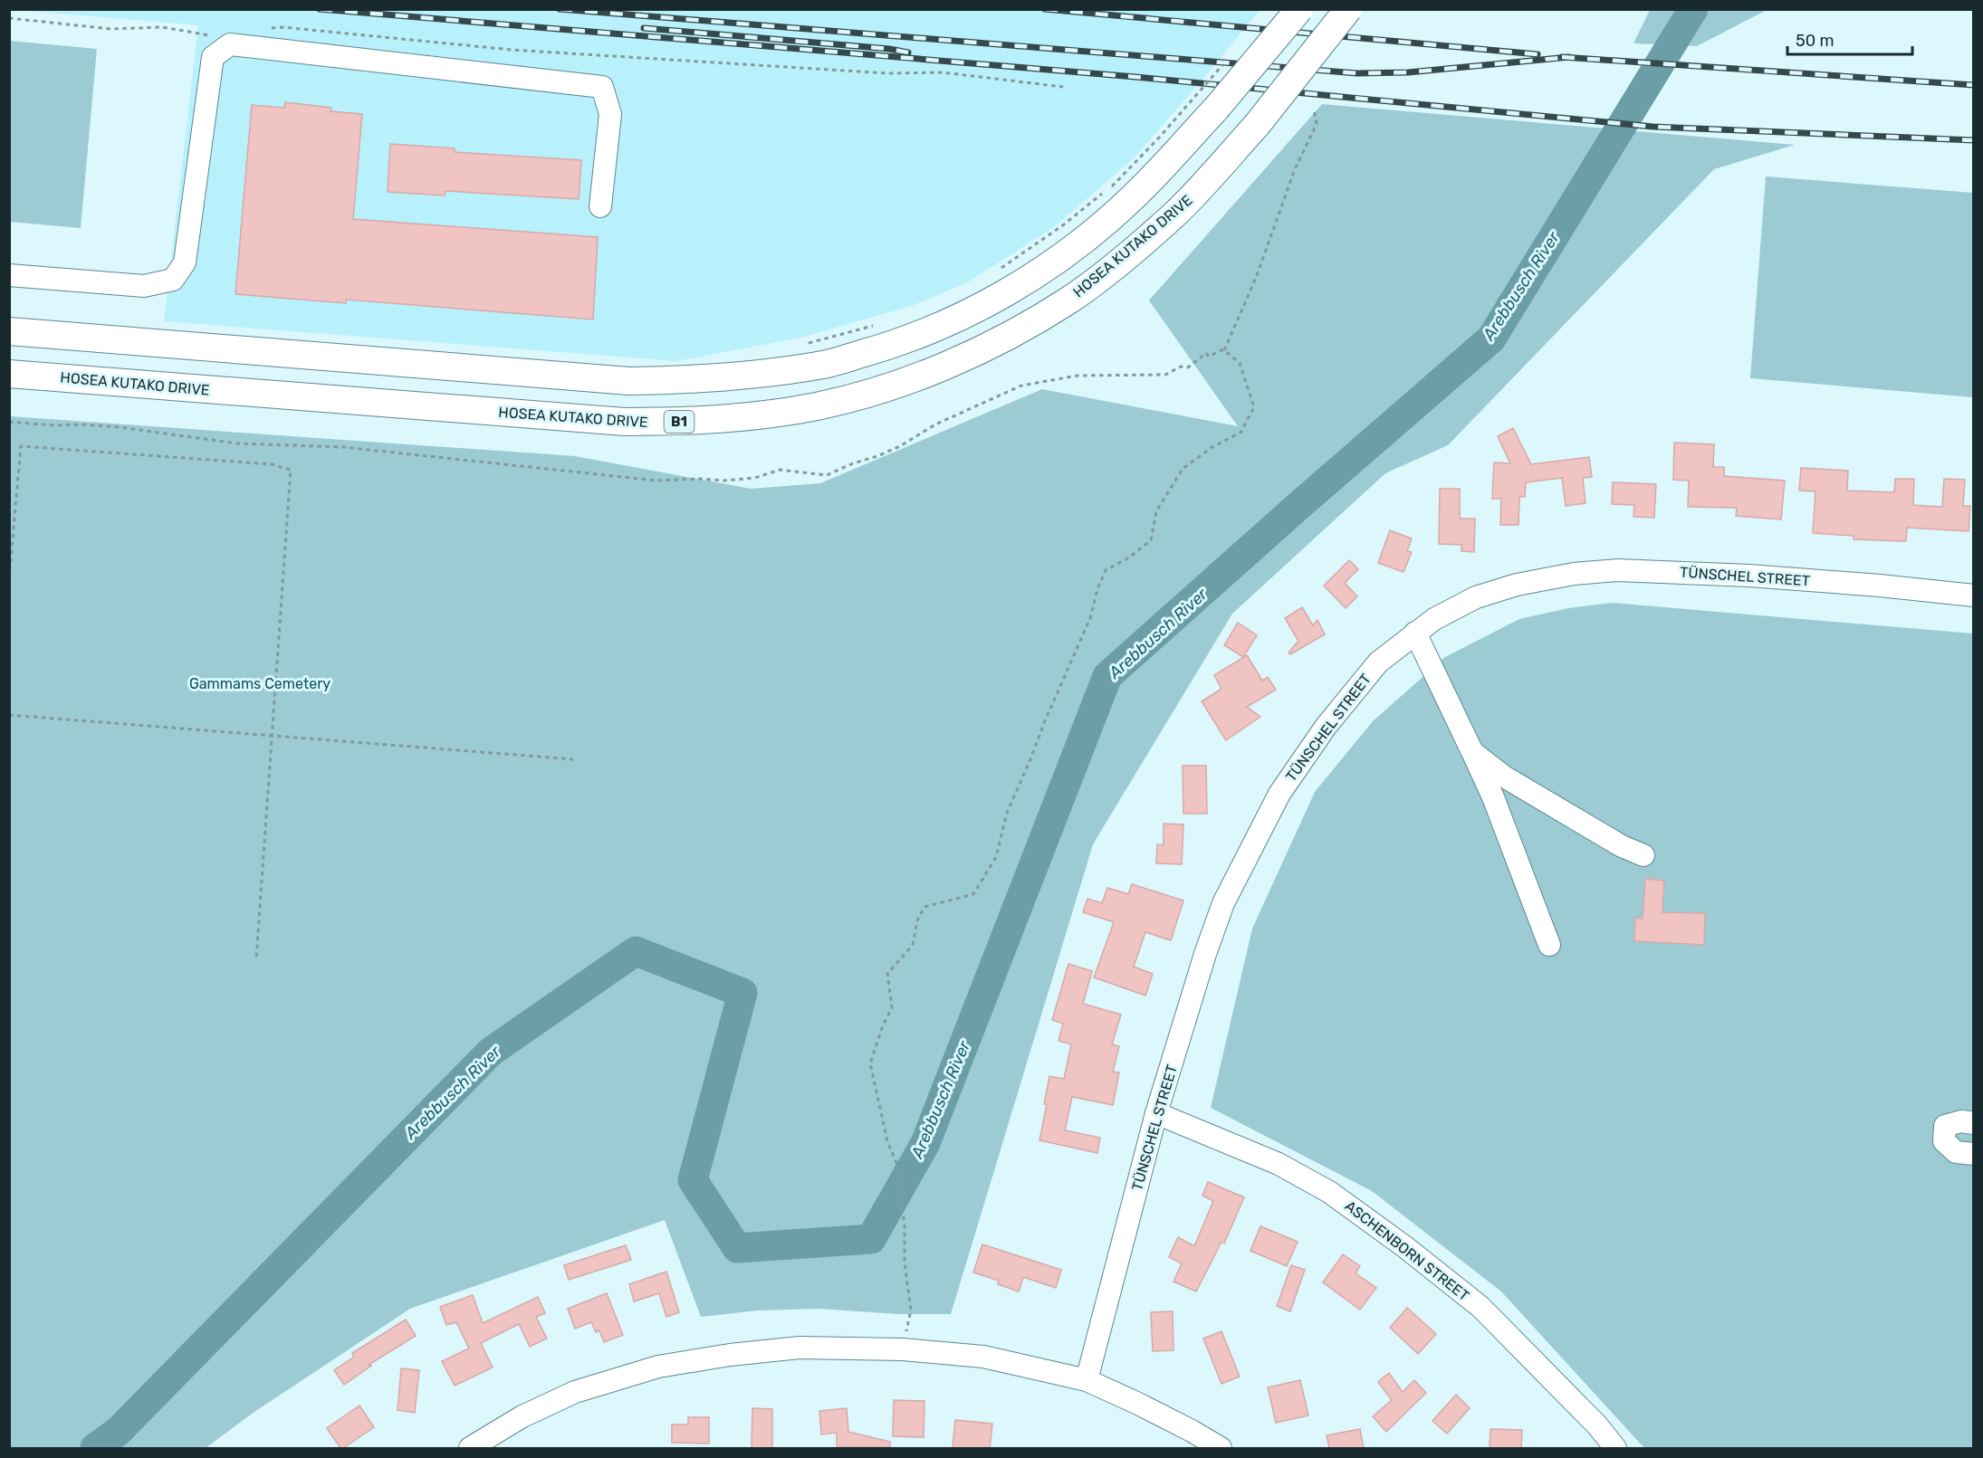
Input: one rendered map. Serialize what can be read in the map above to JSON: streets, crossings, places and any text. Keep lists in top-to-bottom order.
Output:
{
  "streets": {
    "main road": ["HOSEA KUTAKO DRIVE", "B1"],
    "street": ["TÜNSCHEL STREET", "ASCHENBORN STREET"]
  },
  "crossings": [
    ["TÜNSCHEL STREET", "ASCHENBORN STREET"]
  ],
  "water": ["Arebbusch River"],
  "parks": ["Gammams Cemetery"],
  "scale_bar": "50 m"
}
